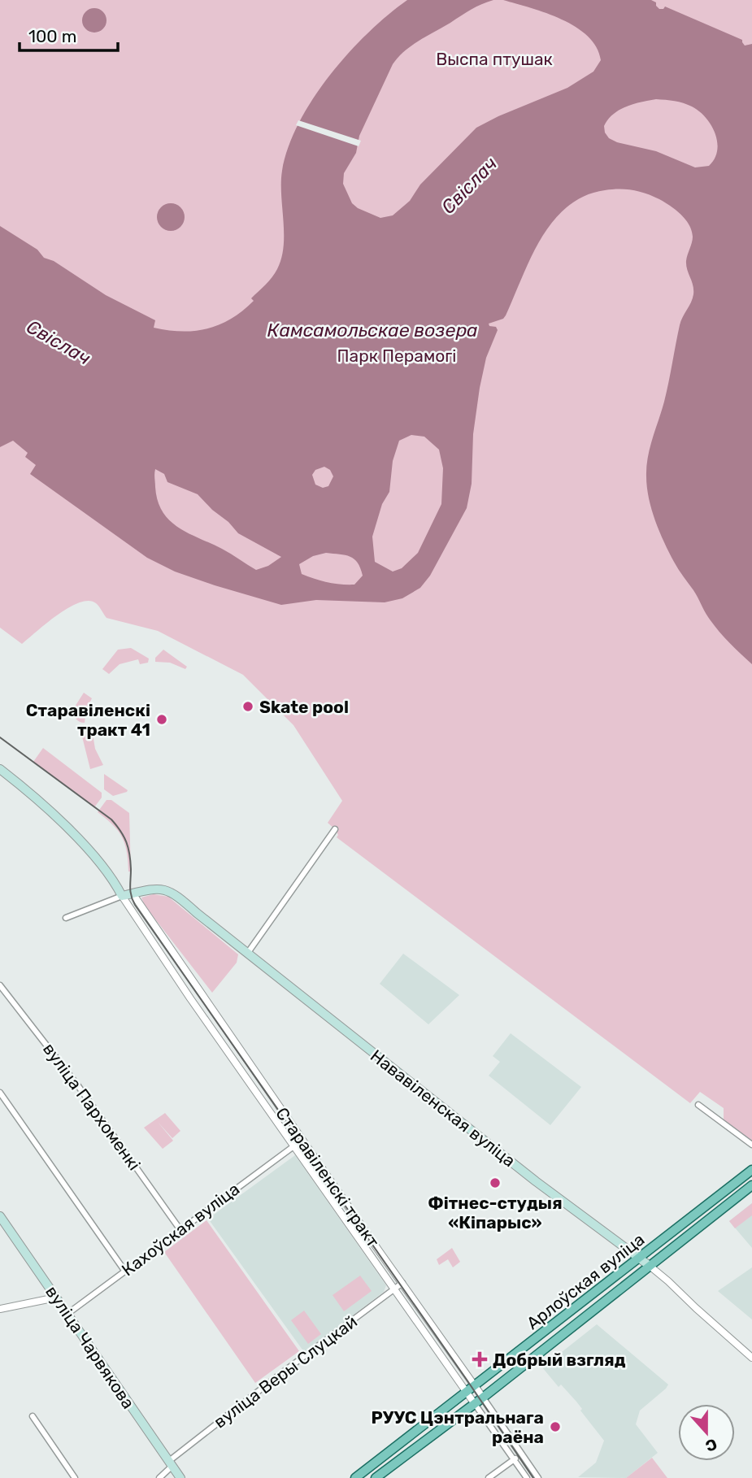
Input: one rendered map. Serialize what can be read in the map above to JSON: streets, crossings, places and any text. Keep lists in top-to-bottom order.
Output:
{
  "streets": {
    "main road": [
      "Нававіленская вуліца",
      "Старавіленскі тракт",
      "Арлоўская вуліца",
      "вуліца Чарвякова"
    ],
    "street": ["вуліца Пархоменкі", "Кахоўская вуліца", "вуліца Веры Слуцкай"]
  },
  "crossings": [
    ["вуліца Пархоменкі", "Кахоўская вуліца"],
    ["Нававіленская вуліца", "Старавіленскі тракт"],
    ["Нававіленская вуліца", "Арлоўская вуліца"],
    ["Старавіленскі тракт", "Кахоўская вуліца"],
    ["Старавіленскі тракт", "Арлоўская вуліца"],
    ["Старавіленскі тракт", "вуліца Веры Слуцкай"],
    ["Кахоўская вуліца", "вуліца Чарвякова"],
    ["вуліца Чарвякова", "вуліца Веры Слуцкай"]
  ],
  "water": ["Свіслач", "Камсамольскае возера"],
  "parks": ["Выспа птушак", "Парк Перамогі"],
  "places": {
    "other": [
      "Skate pool",
      "Старавіленскі тракт 41",
      "Фітнес-студыя «Кіпарыс»",
      "РУУС Цэнтральнага раёна"
    ],
    "health": ["Добрый взгляд"]
  },
  "scale_bar": "100 m",
  "north": "bottom"
}
